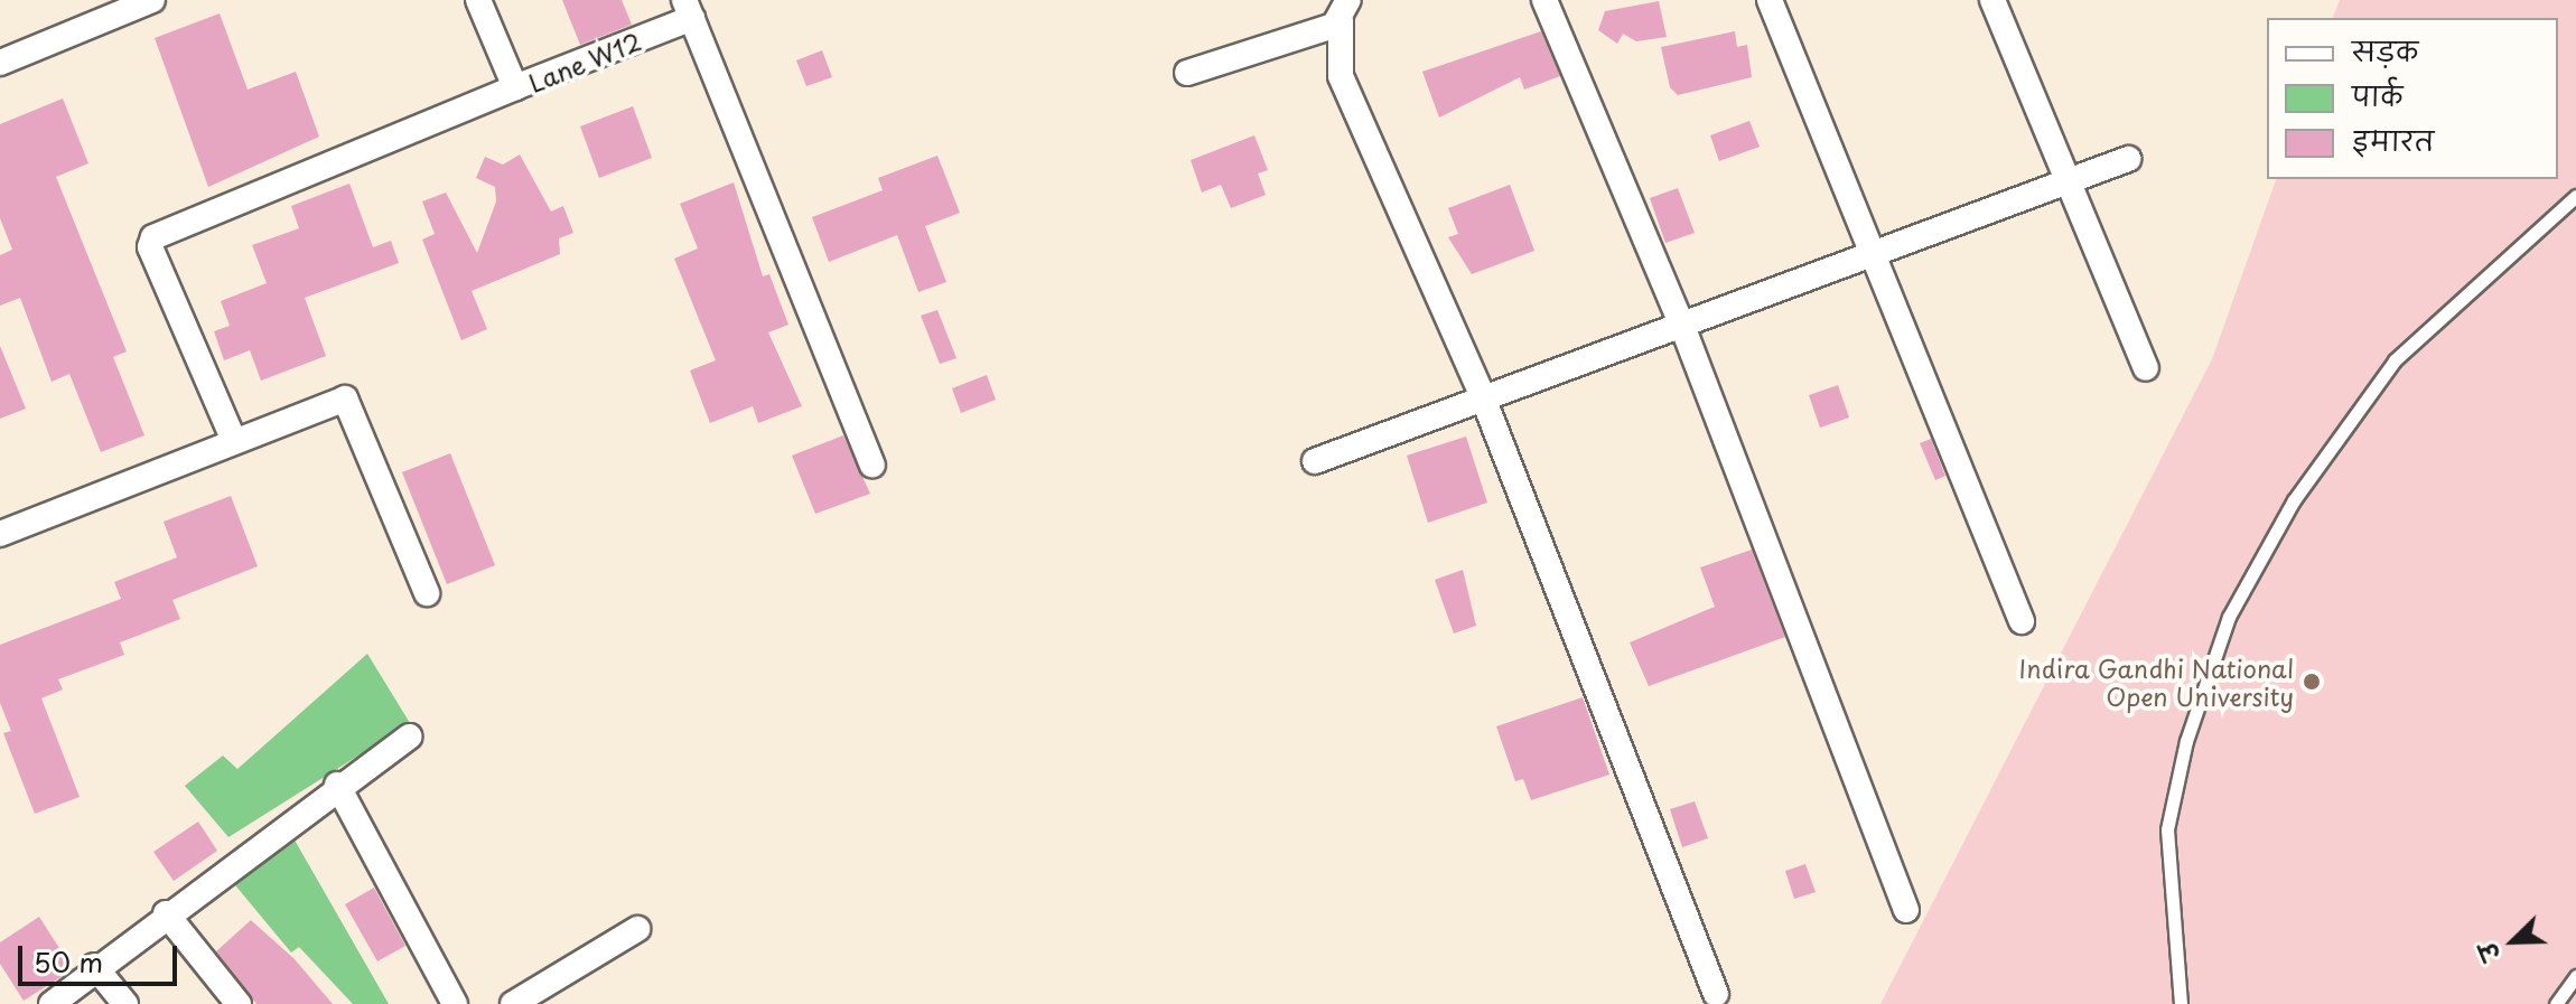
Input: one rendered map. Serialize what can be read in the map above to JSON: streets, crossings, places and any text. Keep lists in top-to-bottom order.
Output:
{
  "streets": {
    "street": ["Lane W12"]
  },
  "places": ["Indira Gandhi National Open University"],
  "legend": ["सड़क", "पार्क", "इमारत"],
  "scale_bar": "50 m",
  "north": "bottom left"
}
